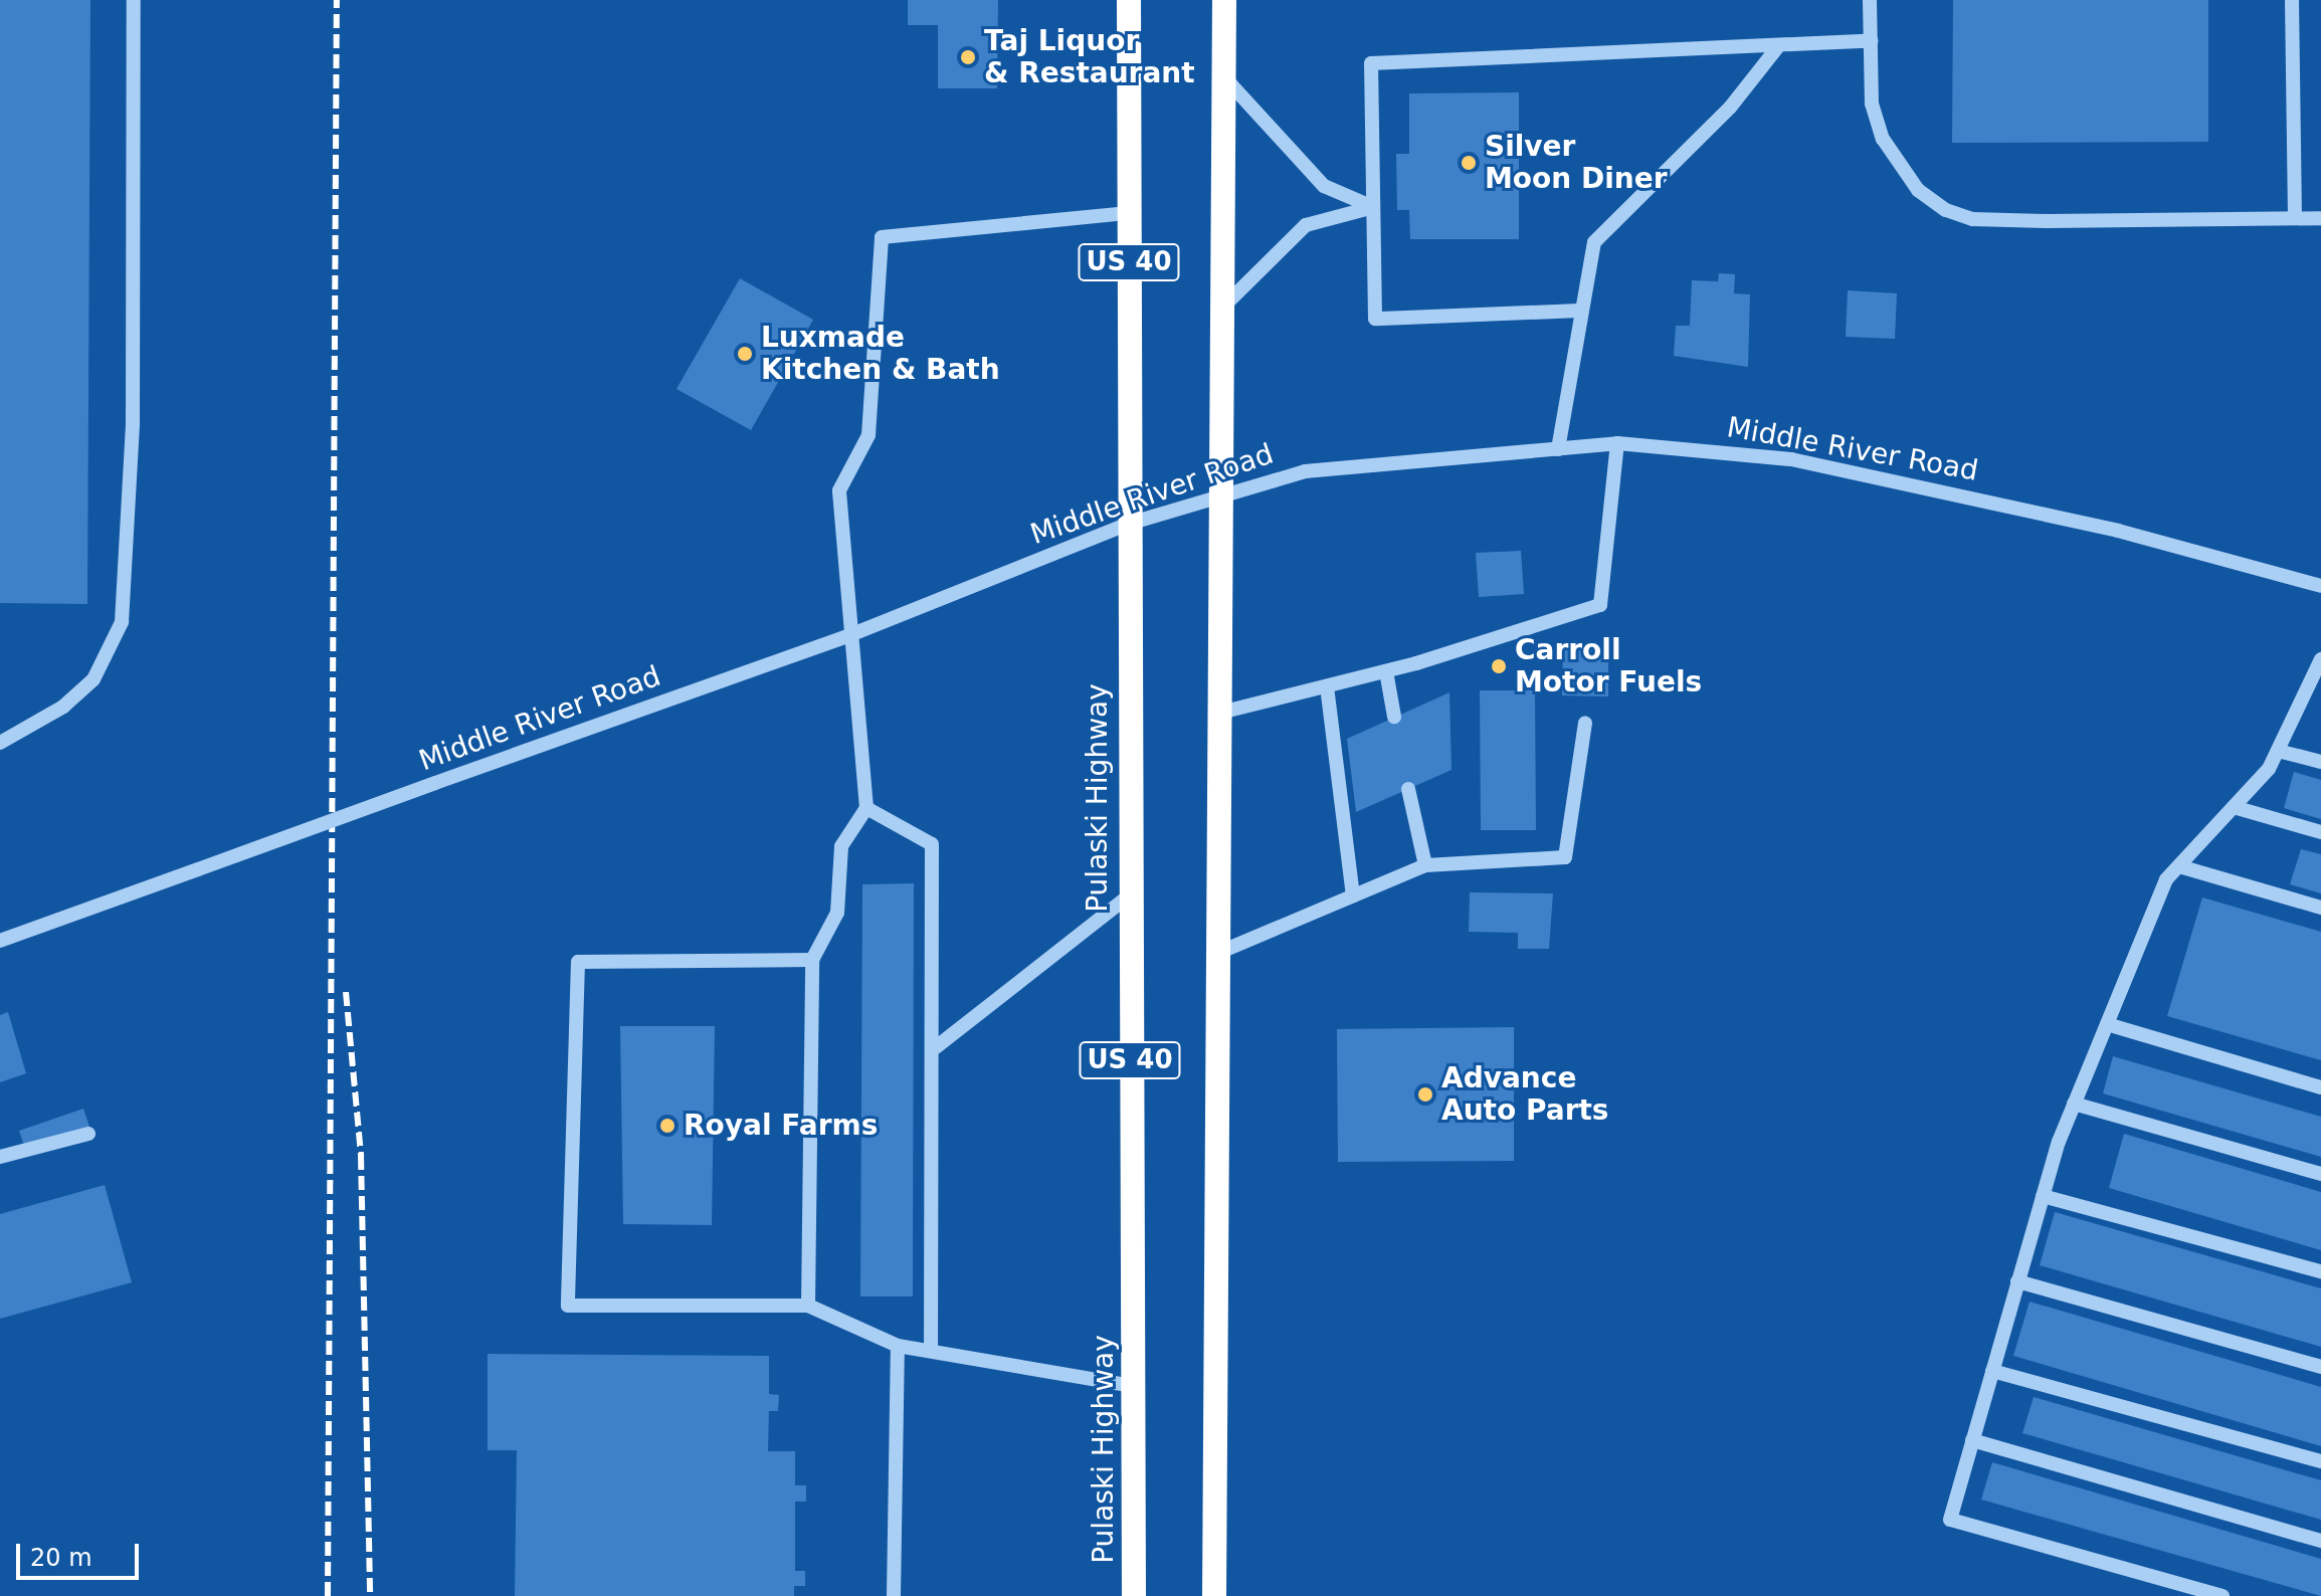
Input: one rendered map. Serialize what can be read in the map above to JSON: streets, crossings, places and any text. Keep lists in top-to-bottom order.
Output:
{
  "streets": {
    "highway": ["US 40", "Pulaski Highway"],
    "street": ["Middle River Road"]
  },
  "crossings": [
    ["US 40", "Middle River Road"],
    ["Middle River Road", "Pulaski Highway"]
  ],
  "places": [
    "Taj Liquor & Restaurant",
    "Silver Moon Diner",
    "Luxmade Kitchen & Bath",
    "Carroll Motor Fuels",
    "Advance Auto Parts",
    "Royal Farms"
  ],
  "scale_bar": "20 m"
}
